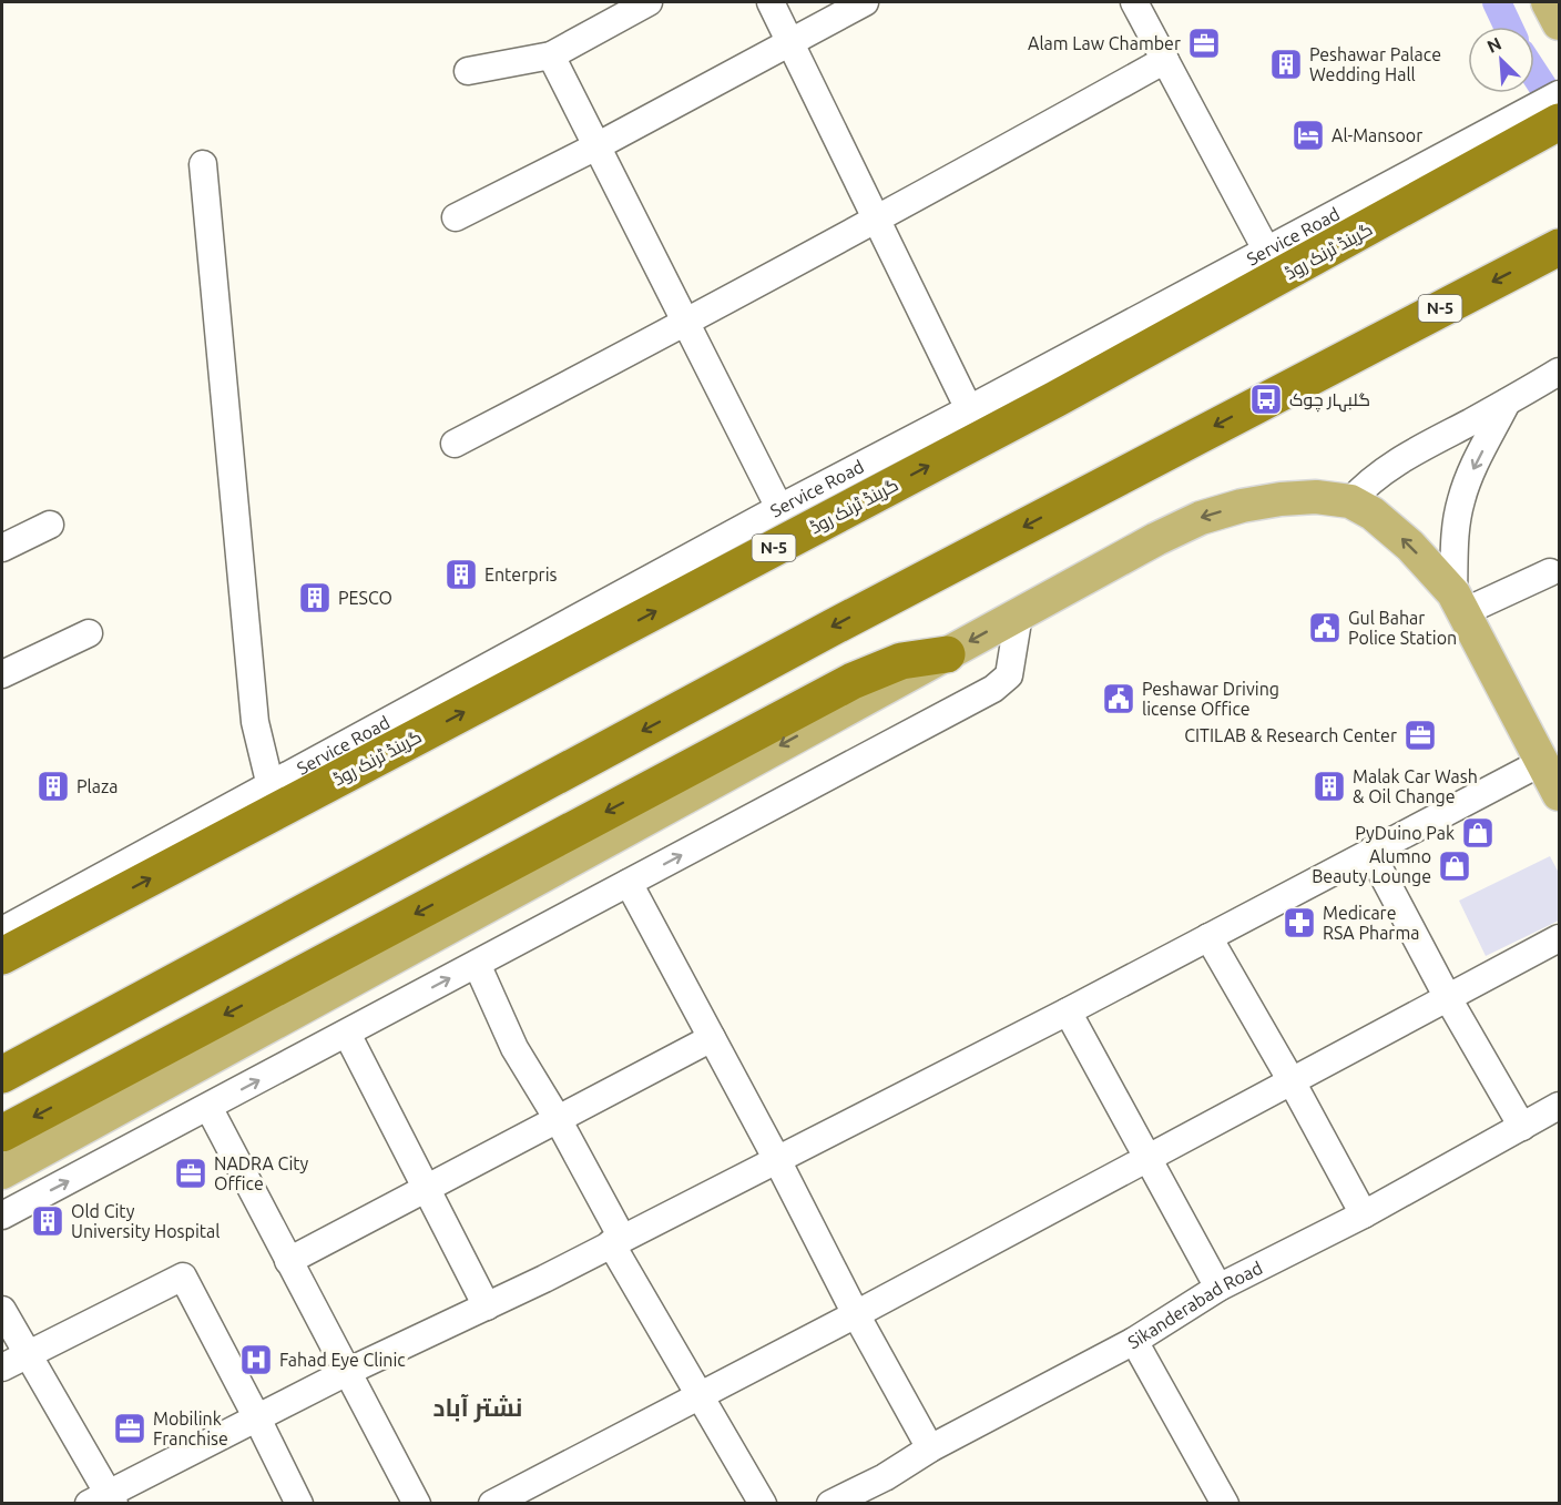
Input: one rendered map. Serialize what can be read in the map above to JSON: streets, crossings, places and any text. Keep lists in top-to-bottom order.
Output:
{
  "streets": {
    "highway": ["گرینڈ ٹرنک روڈ", "N-5"],
    "street": ["Service Road", "Sikanderabad Road"]
  },
  "crossings": [
    ["Service Road", "گرینڈ ٹرنک روڈ"]
  ],
  "districts": ["نشتر آباد"],
  "places": {
    "office": [
      "Alam Law Chamber",
      "CITILAB & Research Center",
      "NADRA City Office",
      "Mobilink Franchise"
    ],
    "building": [
      "Peshawar Palace Wedding Hall",
      "Enterpris",
      "PESCO",
      "Plaza",
      "Malak Car Wash & Oil Change",
      "Old City University Hospital"
    ],
    "hotel": ["Al-Mansoor"],
    "bus stop": ["گلبہار چوک"],
    "public building": ["Gul Bahar Police Station", "Peshawar Driving license Office"],
    "shop": ["PyDuino Pak", "Alumno Beauty Lounge"],
    "pharmacy": ["Medicare RSA Pharma"],
    "hospital": ["Fahad Eye Clinic"]
  },
  "north": "top left"
}
